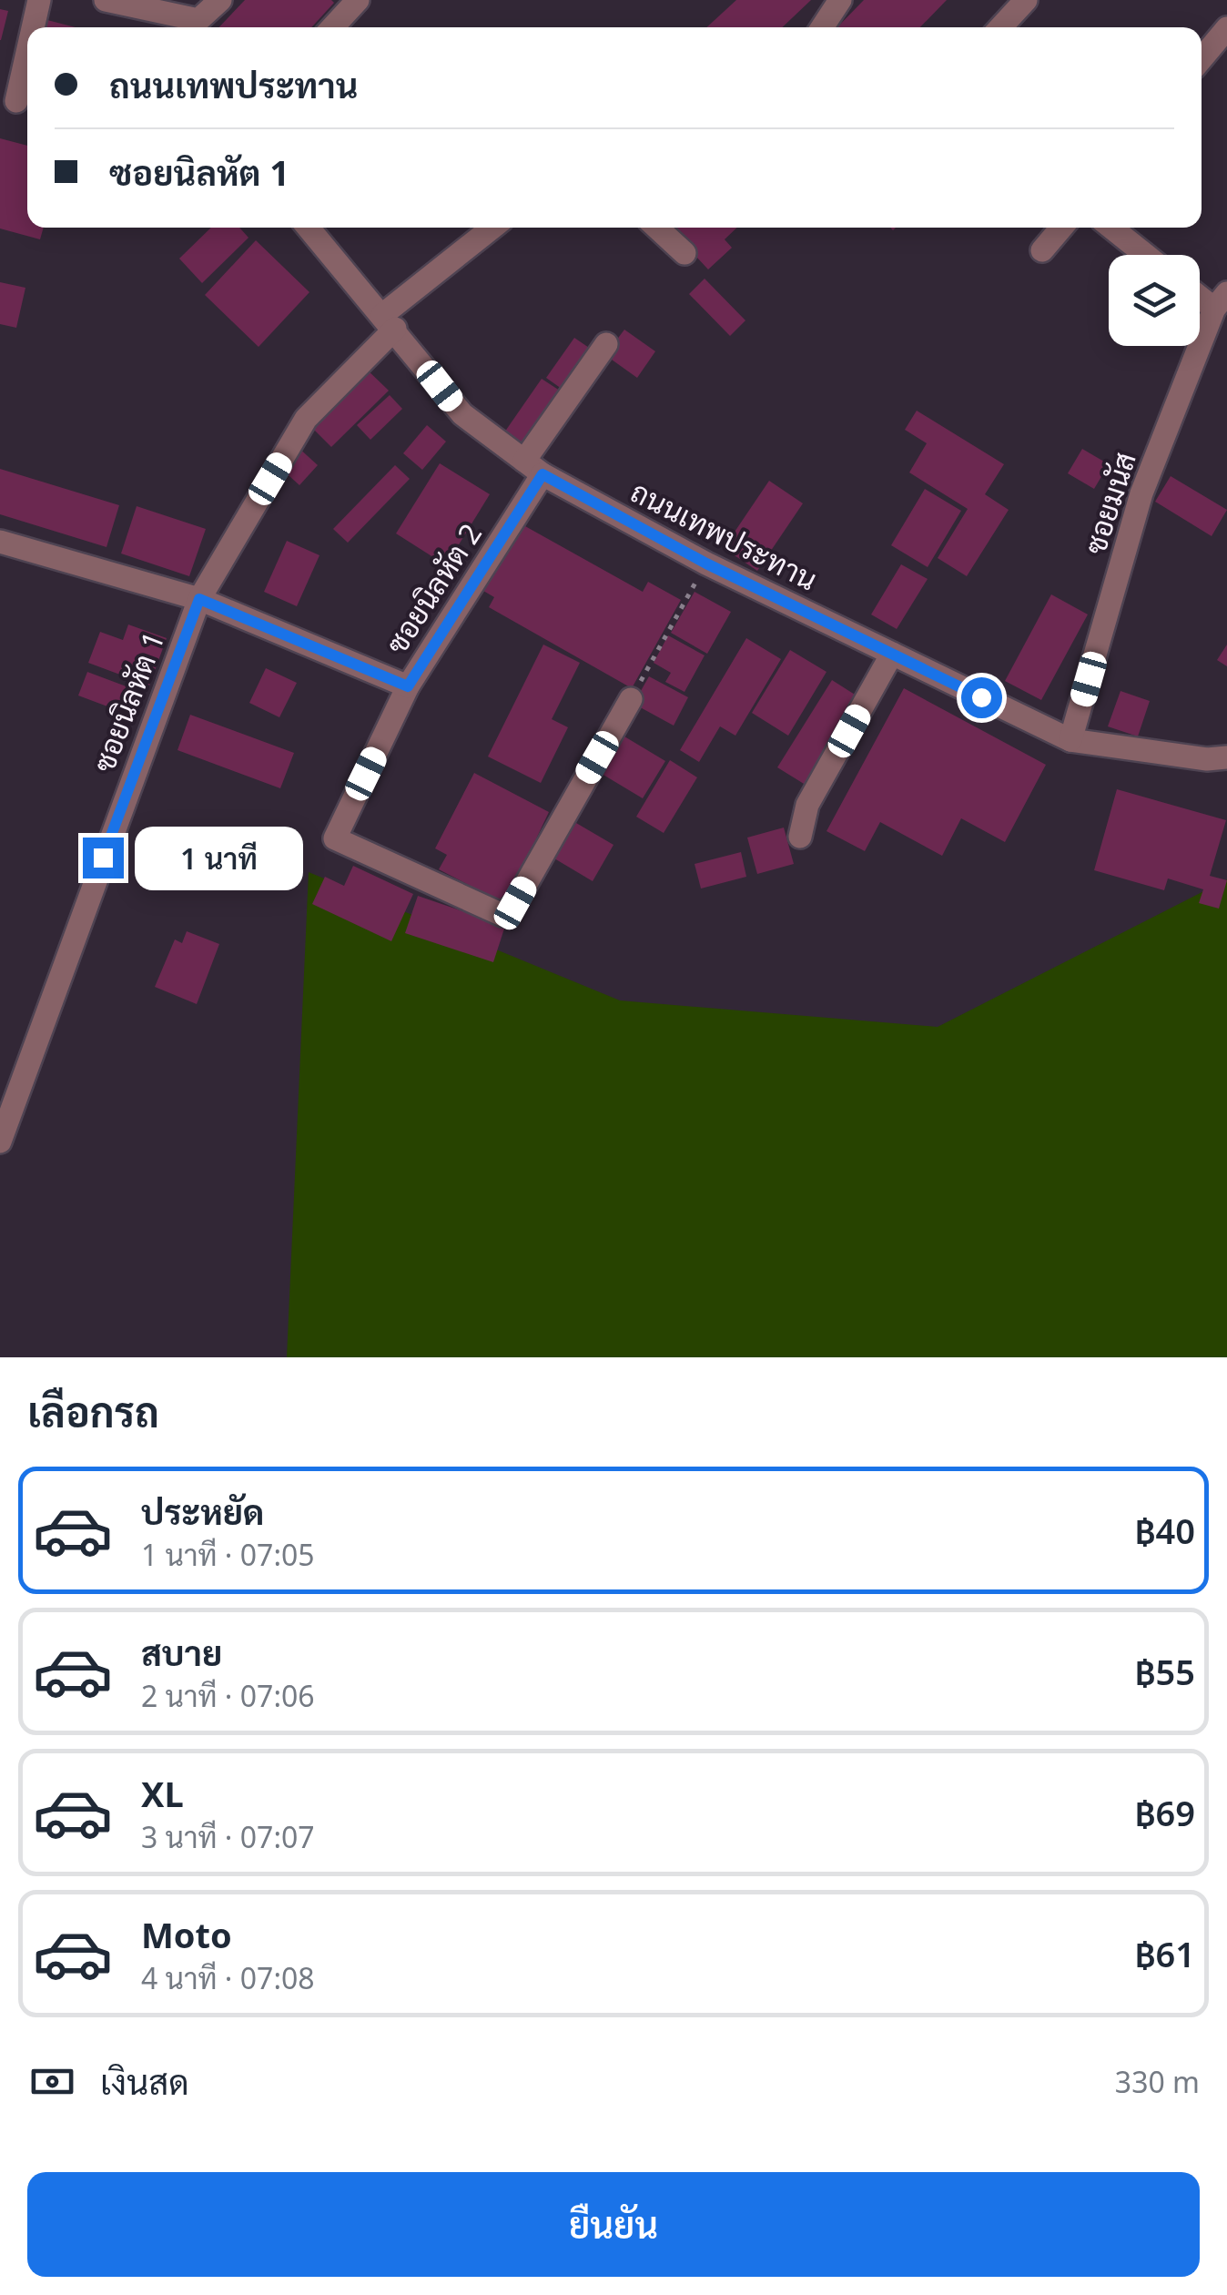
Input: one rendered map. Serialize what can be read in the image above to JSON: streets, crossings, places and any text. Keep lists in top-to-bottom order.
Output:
{
  "streets": {
    "street": [
      "ซอยมนัส",
      "ถนนเทพประทาน",
      "ซอยนิลหัต 2",
      "ซอยนิลหัต 1"
    ]
  },
  "crossings": [
    ["ซอยมนัส", "ถนนเทพประทาน"],
    ["ถนนเทพประทาน", "ซอยนิลหัต 2"],
    ["ถนนเทพประทาน", "ซอยนิลหัต 1"]
  ],
  "page": {
    "banner": ["ถนนเทพประทาน", "ซอยนิลหัต 1"],
    "bubble": "1 นาที",
    "heading": "เลือกรถ",
    "list": [
      {
        "name": "ประหยัด",
        "note": "1 นาที · 07:05",
        "value": "฿40"
      },
      {
        "name": "สบาย",
        "note": "2 นาที · 07:06",
        "value": "฿55"
      },
      {
        "name": "XL",
        "note": "3 นาที · 07:07",
        "value": "฿69"
      },
      {
        "name": "Moto",
        "note": "4 นาที · 07:08",
        "value": "฿61"
      }
    ],
    "pay": ["เงินสด", "330 m"],
    "buttons": "ยืนยัน"
  }
}
